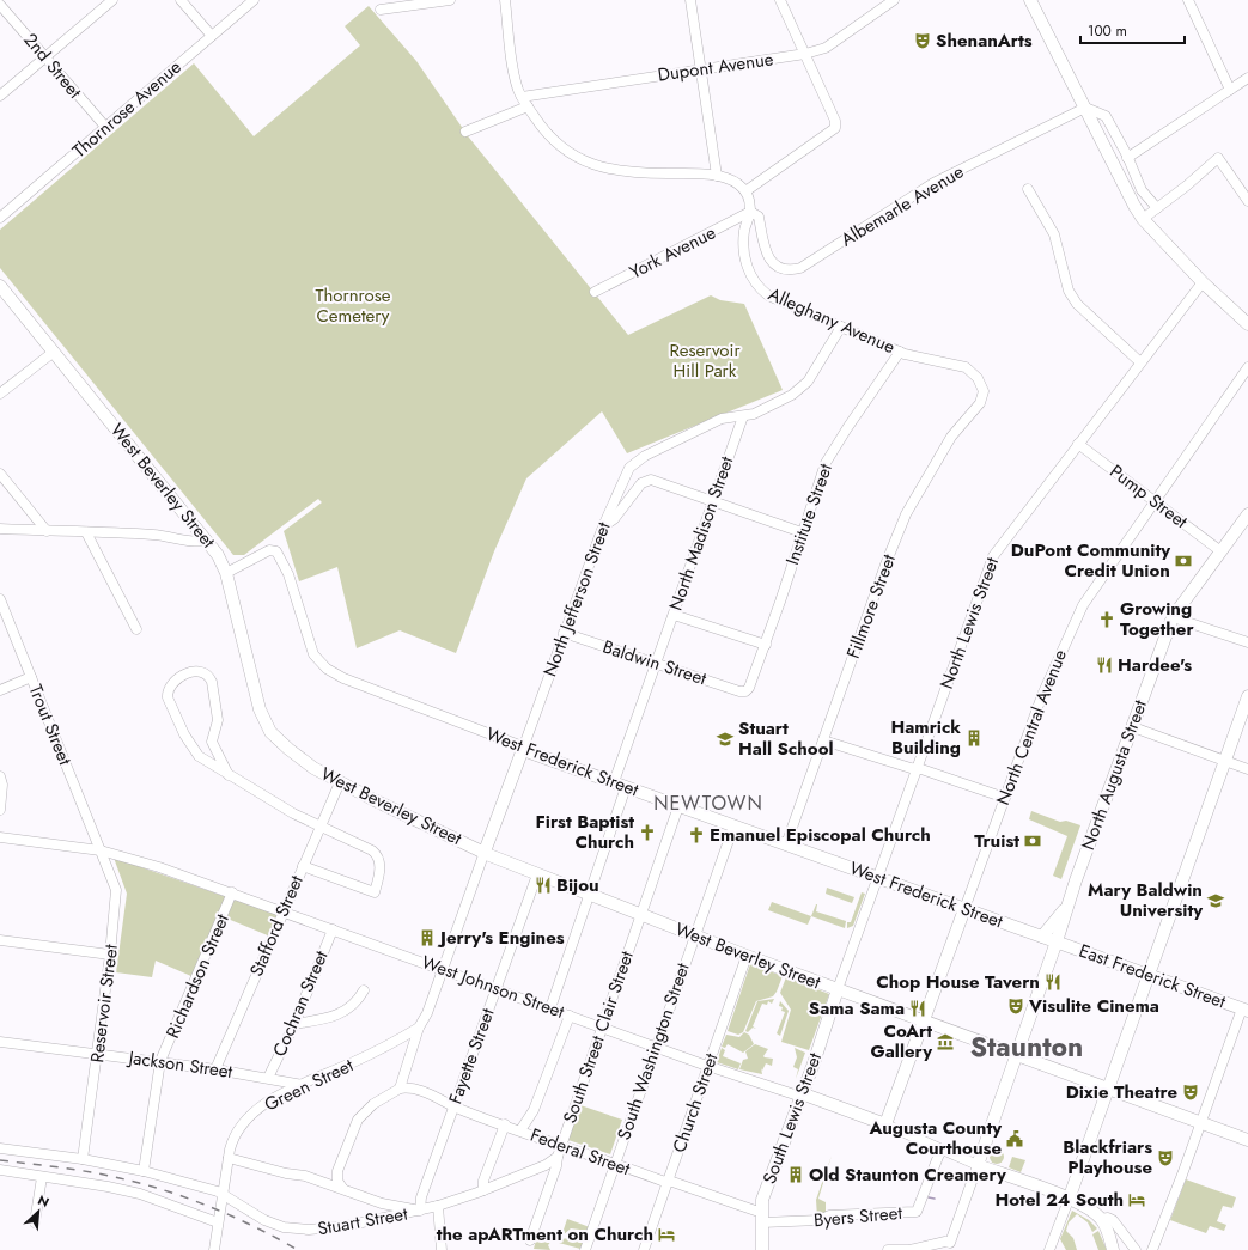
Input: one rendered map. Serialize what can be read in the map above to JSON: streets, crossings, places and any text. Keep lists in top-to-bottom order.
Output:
{
  "streets": {
    "main road": [
      "West Beverley Street",
      "North Jefferson Street",
      "North Central Avenue",
      "West Frederick Street",
      "North Augusta Street",
      "East Frederick Street",
      "West Johnson Street",
      "South Lewis Street"
    ],
    "street": [
      "2nd Street",
      "Dupont Avenue",
      "Thornrose Avenue",
      "Albemarle Avenue",
      "York Avenue",
      "Alleghany Avenue",
      "Pump Street",
      "Institute Street",
      "North Madison Street",
      "Fillmore Street",
      "North Lewis Street",
      "Baldwin Street",
      "Trout Street",
      "Stafford Street",
      "Richardson Street",
      "Reservoir Street",
      "Cochran Street",
      "South Street Clair Street",
      "South Washington Street",
      "Fayette Street",
      "Jackson Street",
      "Green Street",
      "Church Street",
      "Federal Street",
      "Byers Street",
      "Stuart Street"
    ]
  },
  "crossings": [
    ["2nd Street", "Thornrose Avenue"],
    ["Albemarle Avenue", "York Avenue"],
    ["Albemarle Avenue", "Alleghany Avenue"],
    ["York Avenue", "Alleghany Avenue"],
    ["Alleghany Avenue", "Institute Street"],
    ["Alleghany Avenue", "Fillmore Street"],
    ["West Beverley Street", "North Jefferson Street"],
    ["West Beverley Street", "North Lewis Street"],
    ["West Beverley Street", "North Central Avenue"],
    ["West Beverley Street", "West Frederick Street"],
    ["West Beverley Street", "North Augusta Street"],
    ["West Beverley Street", "Stafford Street"],
    ["West Beverley Street", "South Street Clair Street"],
    ["West Beverley Street", "South Washington Street"],
    ["West Beverley Street", "Fayette Street"],
    ["West Beverley Street", "Church Street"],
    ["West Beverley Street", "South Lewis Street"],
    ["Pump Street", "North Lewis Street"],
    ["Pump Street", "North Central Avenue"],
    ["Pump Street", "North Augusta Street"],
    ["Institute Street", "Baldwin Street"],
    ["North Madison Street", "North Jefferson Street"],
    ["North Madison Street", "Baldwin Street"],
    ["North Madison Street", "West Frederick Street"],
    ["North Jefferson Street", "Baldwin Street"],
    ["North Jefferson Street", "West Frederick Street"],
    ["Fillmore Street", "West Frederick Street"],
    ["North Lewis Street", "West Frederick Street"],
    ["North Lewis Street", "South Lewis Street"],
    ["Trout Street", "West Johnson Street"],
    ["Trout Street", "Reservoir Street"],
    ["North Central Avenue", "West Frederick Street"],
    ["North Central Avenue", "West Johnson Street"],
    ["West Frederick Street", "North Augusta Street"],
    ["West Frederick Street", "East Frederick Street"],
    ["West Frederick Street", "South Street Clair Street"],
    ["West Frederick Street", "South Washington Street"],
    ["North Augusta Street", "East Frederick Street"],
    ["North Augusta Street", "West Johnson Street"],
    ["Stafford Street", "West Johnson Street"],
    ["Stafford Street", "Jackson Street"],
    ["Richardson Street", "West Johnson Street"],
    ["Richardson Street", "Jackson Street"],
    ["Richardson Street", "Stuart Street"],
    ["West Johnson Street", "Reservoir Street"],
    ["West Johnson Street", "Cochran Street"],
    ["West Johnson Street", "South Street Clair Street"],
    ["West Johnson Street", "South Washington Street"],
    ["West Johnson Street", "Fayette Street"],
    ["West Johnson Street", "Church Street"],
    ["West Johnson Street", "South Lewis Street"],
    ["West Johnson Street", "Byers Street"],
    ["Reservoir Street", "Jackson Street"],
    ["Reservoir Street", "Stuart Street"],
    ["Cochran Street", "Jackson Street"],
    ["South Street Clair Street", "Federal Street"],
    ["South Street Clair Street", "Stuart Street"],
    ["South Washington Street", "Federal Street"],
    ["Fayette Street", "Federal Street"],
    ["Fayette Street", "Stuart Street"],
    ["Jackson Street", "Green Street"],
    ["Green Street", "Stuart Street"],
    ["Church Street", "Federal Street"],
    ["South Lewis Street", "Federal Street"],
    ["South Lewis Street", "Byers Street"],
    ["Federal Street", "Byers Street"]
  ],
  "districts": ["NEWTOWN", "Staunton"],
  "parks": ["Thornrose Cemetery", "Reservoir Hill Park"],
  "places": {
    "theatre": [
      "ShenanArts",
      "Visulite Cinema",
      "Dixie Theatre",
      "Blackfriars Playhouse"
    ],
    "bank": ["DuPont Community Credit Union", "Truist"],
    "church": ["Growing Together", "First Baptist Church", "Emanuel Episcopal Church"],
    "restaurant": [
      "Hardee's",
      "Bijou",
      "Chop House Tavern",
      "Sama Sama"
    ],
    "building": ["Hamrick Building", "Jerry's Engines", "Old Staunton Creamery"],
    "school or university": ["Stuart Hall School", "Mary Baldwin University"],
    "museum": ["CoArt Gallery"],
    "public building": ["Augusta County Courthouse"],
    "hotel": ["Hotel 24 South", "the apARTment on Church"]
  },
  "scale_bar": "100 m",
  "north": "top right"
}
